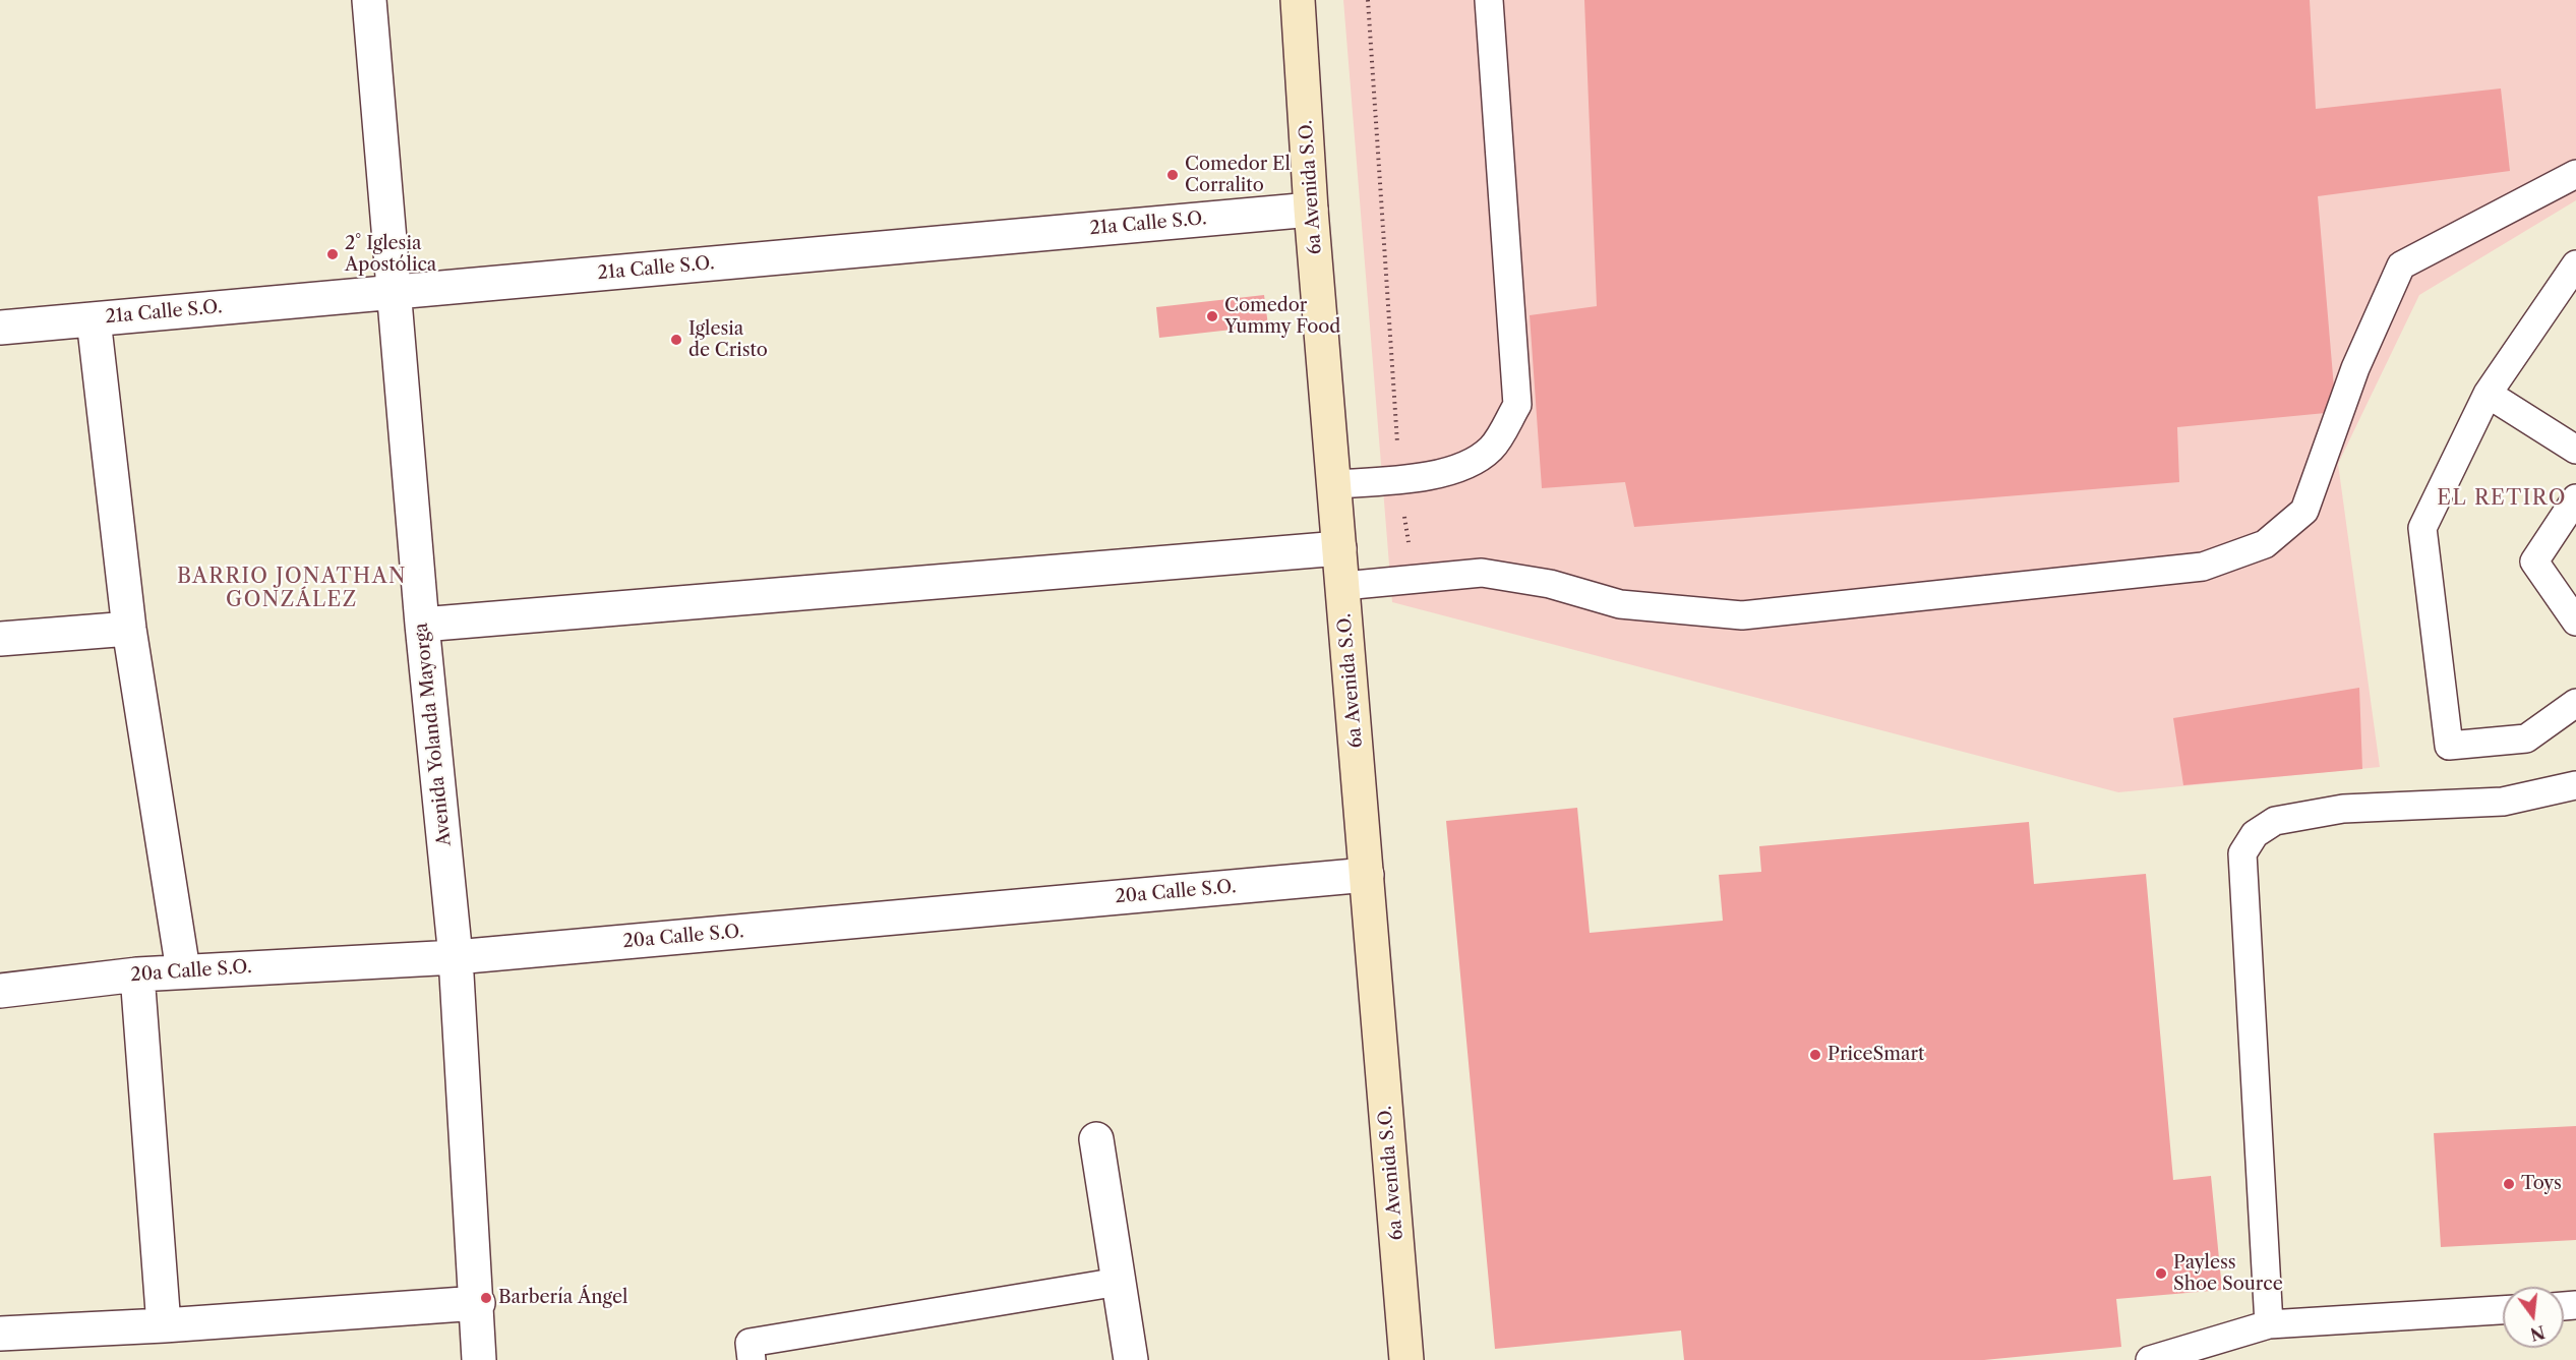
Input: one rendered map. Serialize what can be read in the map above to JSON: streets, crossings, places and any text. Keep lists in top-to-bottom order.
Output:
{
  "streets": {
    "street": [
      "6a Avenida S.O.",
      "21a Calle S.O.",
      "Avenida Yolanda Mayorga",
      "20a Calle S.O."
    ]
  },
  "crossings": [
    ["6a Avenida S.O.", "21a Calle S.O."],
    ["6a Avenida S.O.", "20a Calle S.O."],
    ["21a Calle S.O.", "Avenida Yolanda Mayorga"],
    ["Avenida Yolanda Mayorga", "20a Calle S.O."]
  ],
  "districts": ["EL RETIRO", "BARRIO JONATHAN GONZÁLEZ"],
  "places": [
    "Comedor El Corralito",
    "2° Iglesia Apostólica",
    "Comedor Yummy Food",
    "Iglesia de Cristo",
    "PriceSmart",
    "Toys",
    "Payless Shoe Source",
    "Barbería Ángel"
  ],
  "north": "bottom"
}
